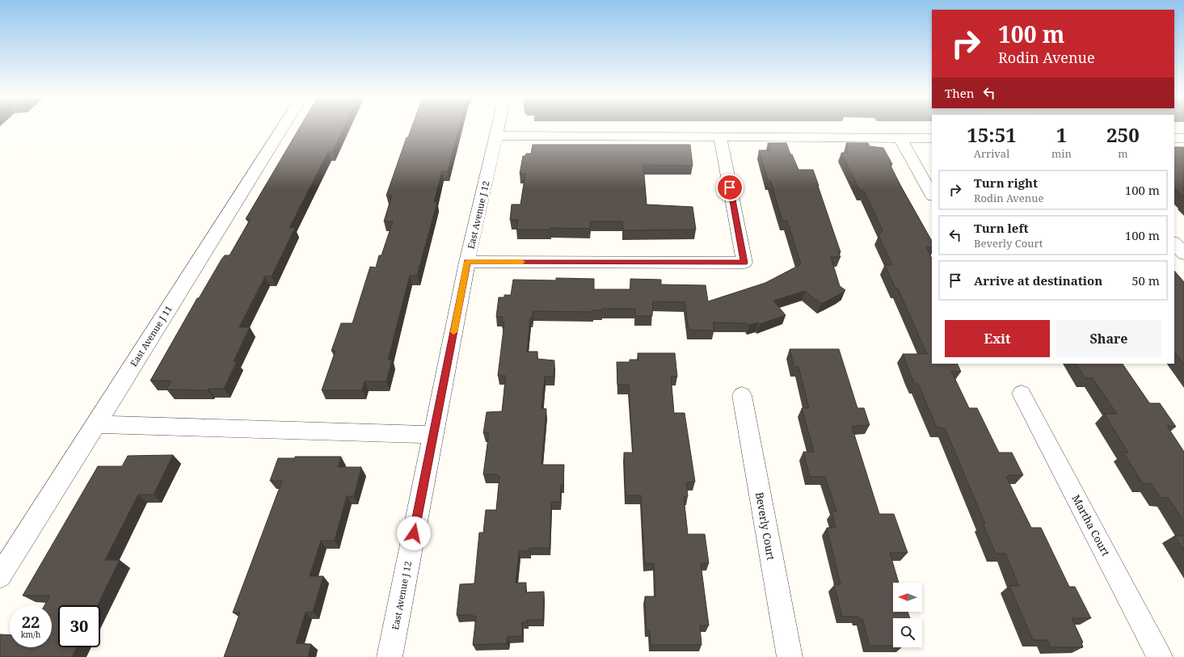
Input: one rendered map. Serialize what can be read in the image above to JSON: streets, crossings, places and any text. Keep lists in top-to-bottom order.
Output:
{
  "streets": {
    "street": [
      "East Avenue J 12",
      "East Avenue J 11",
      "Martha Court",
      "Beverly Court"
    ]
  },
  "north": "left",
  "page": {
    "turn": ["100 m", "Rodin Avenue"],
    "then": "Then",
    "eta": [
      "15:51",
      "Arrival",
      "1",
      "min",
      "250",
      "m"
    ],
    "list": [
      {
        "name": "Turn right",
        "note": "Rodin Avenue",
        "value": "100 m"
      },
      {
        "name": "Turn left",
        "note": "Beverly Court",
        "value": "100 m"
      },
      {
        "name": "Arrive at destination",
        "value": "50 m"
      }
    ],
    "buttons": ["Exit", "Share"],
    "speed": "22 km/h",
    "limit": "30"
  }
}
